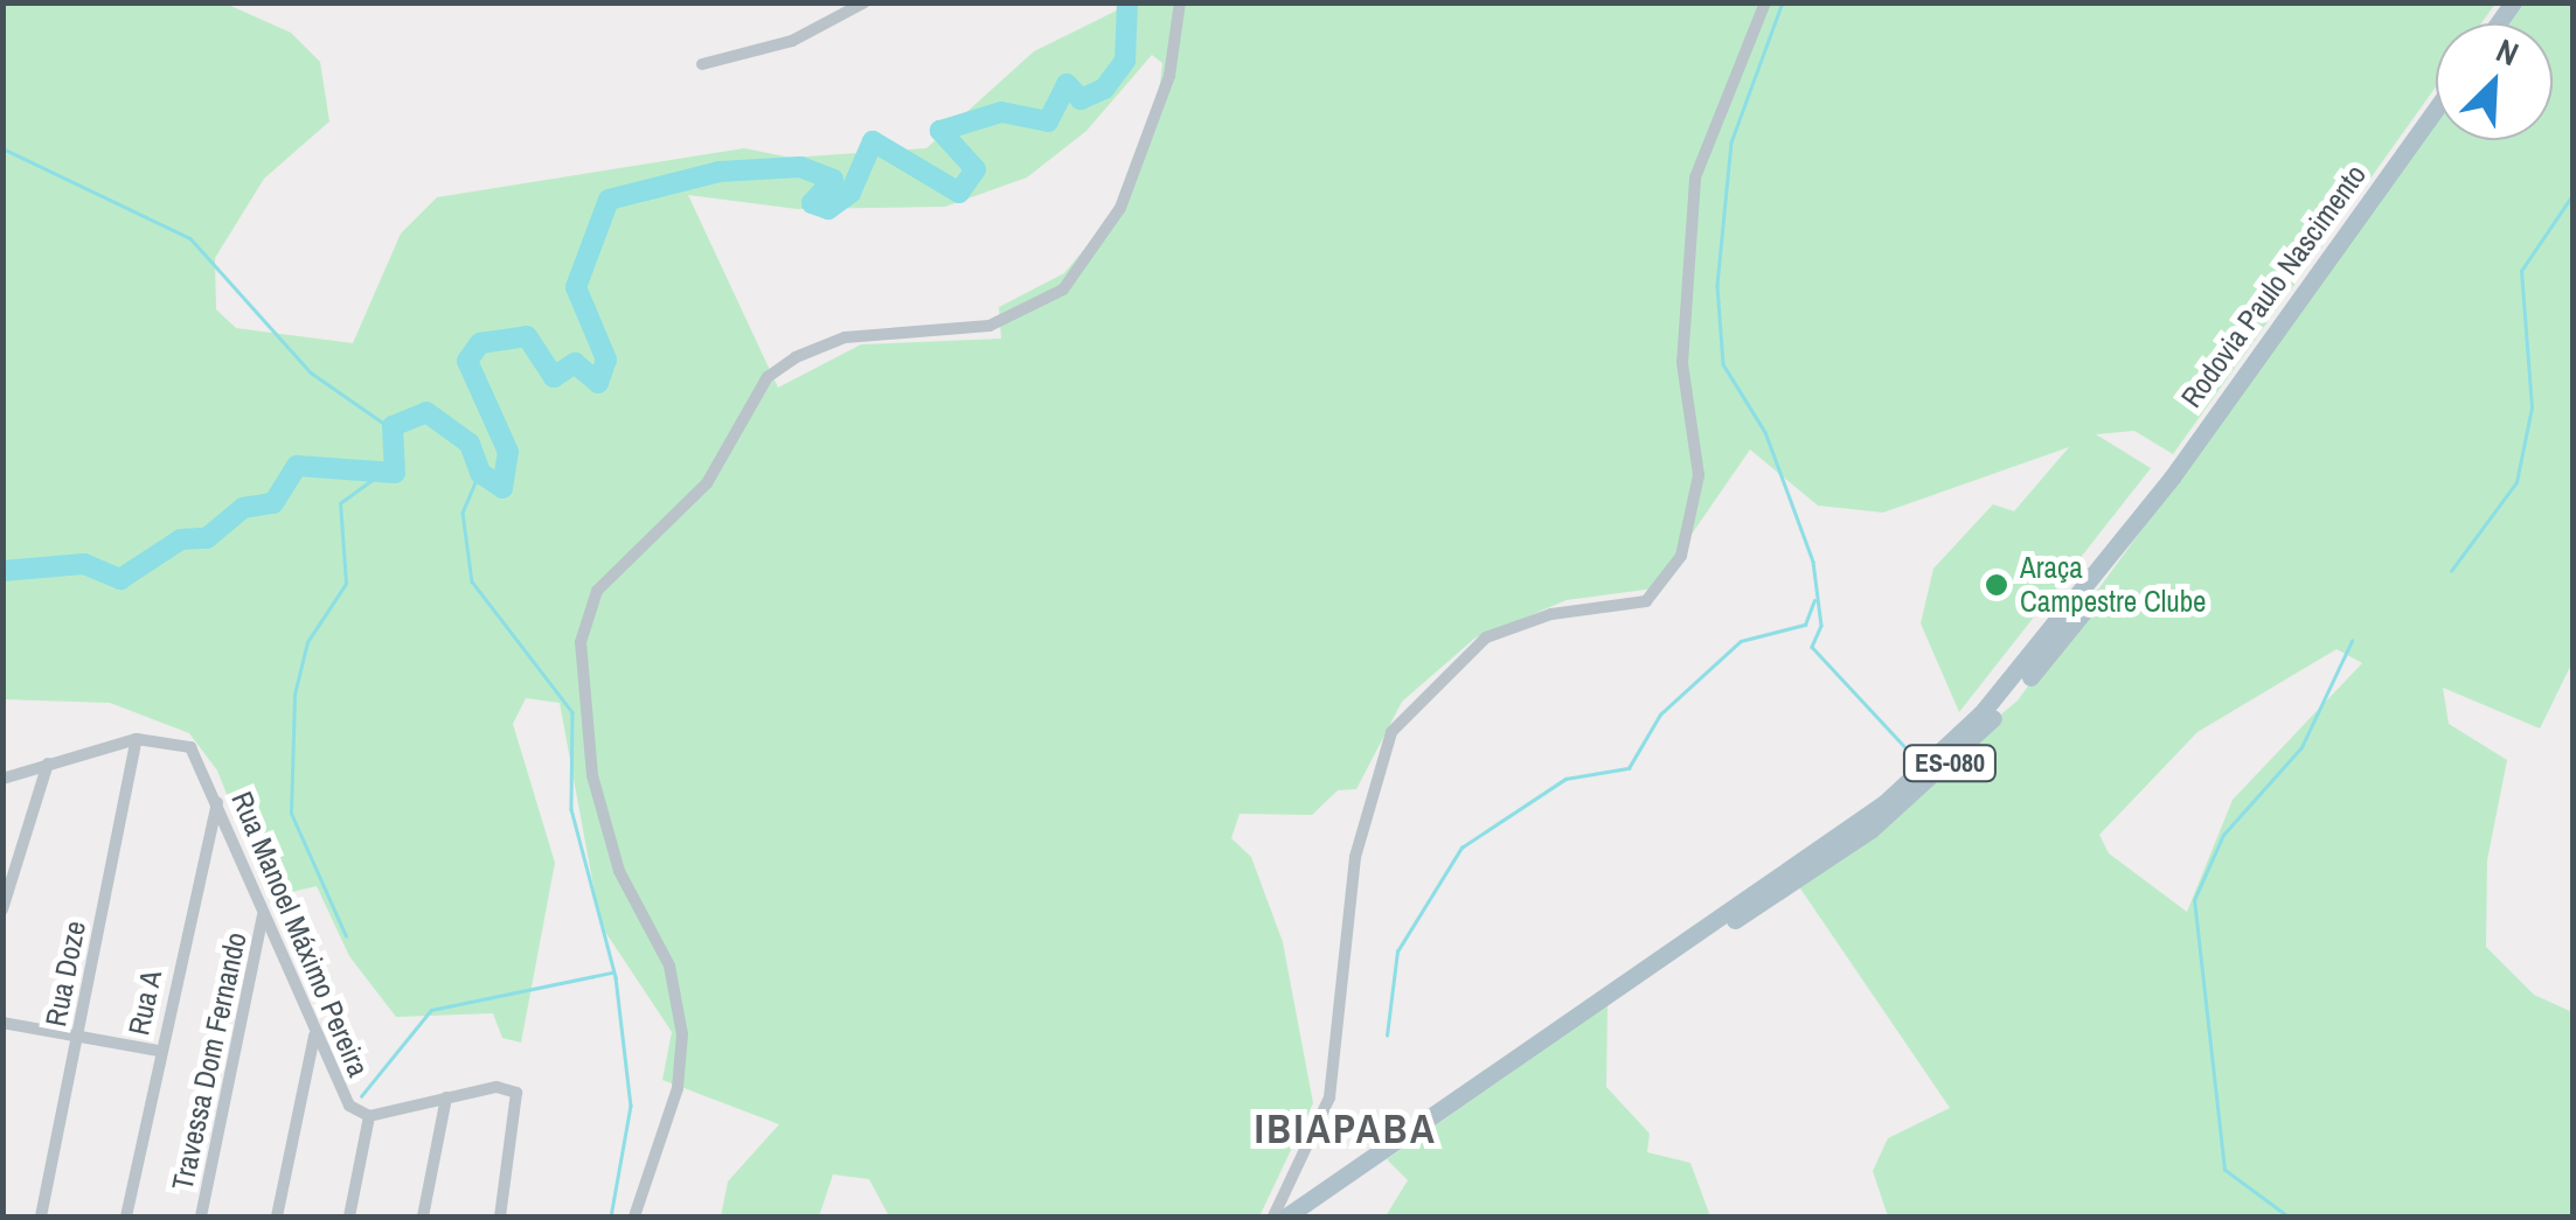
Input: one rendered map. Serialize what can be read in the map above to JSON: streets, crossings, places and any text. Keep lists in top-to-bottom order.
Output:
{
  "streets": {
    "main road": ["Rodovia Paulo Nascimento", "ES-080"],
    "street": [
      "Rua Manoel Máximo Pereira",
      "Rua Doze",
      "Rua A",
      "Travessa Dom Fernando"
    ]
  },
  "crossings": [
    ["Rua Manoel Máximo Pereira", "Rua Doze"],
    ["Rua Manoel Máximo Pereira", "Rua A"],
    ["Rua Manoel Máximo Pereira", "Travessa Dom Fernando"]
  ],
  "districts": ["IBIAPABA"],
  "places": ["Araça Campestre Clube"],
  "north": "top right"
}
